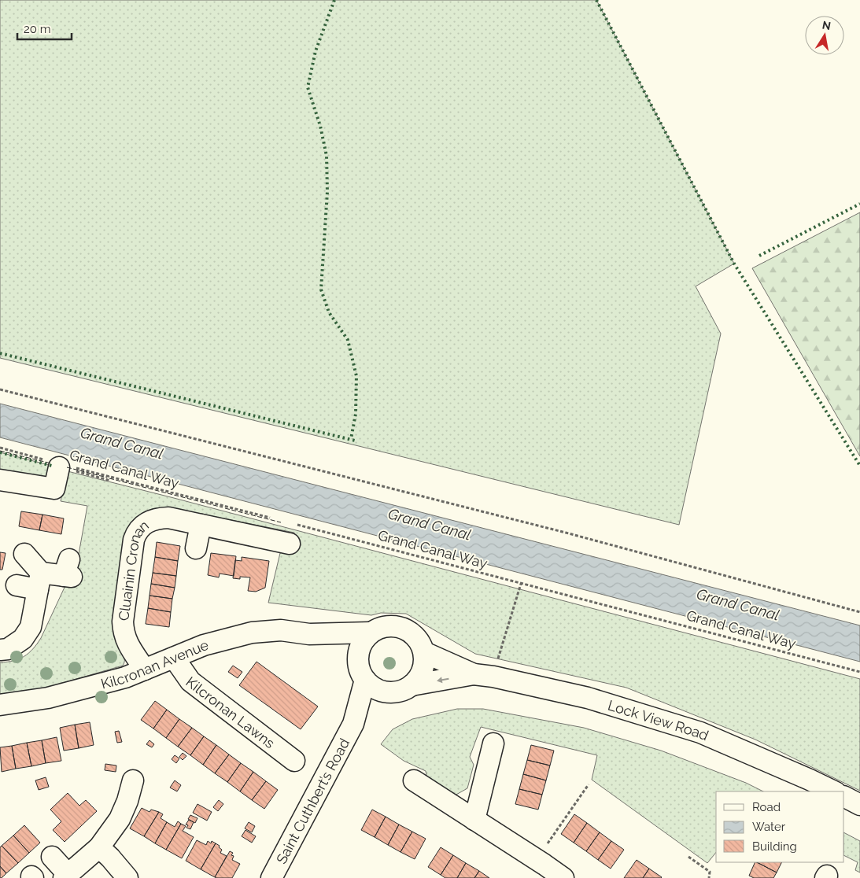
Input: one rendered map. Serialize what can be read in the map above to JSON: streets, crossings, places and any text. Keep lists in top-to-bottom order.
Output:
{
  "streets": {
    "street": [
      "Cluainin Cronan",
      "Kilcronan Avenue",
      "Kilcronan Lawns",
      "Lock View Road",
      "Saint Cuthbert’s Road"
    ],
    "path": ["Grand Canal Way"]
  },
  "crossings": [
    ["Grand Canal Way", "Cluainin Cronan"],
    ["Cluainin Cronan", "Kilcronan Avenue"],
    ["Kilcronan Avenue", "Kilcronan Lawns"],
    ["Kilcronan Avenue", "Lock View Road"],
    ["Kilcronan Avenue", "Saint Cuthbert’s Road"],
    ["Lock View Road", "Saint Cuthbert’s Road"]
  ],
  "water": ["Grand Canal"],
  "legend": ["Road", "Water", "Building"],
  "scale_bar": "20 m",
  "north": "top"
}
